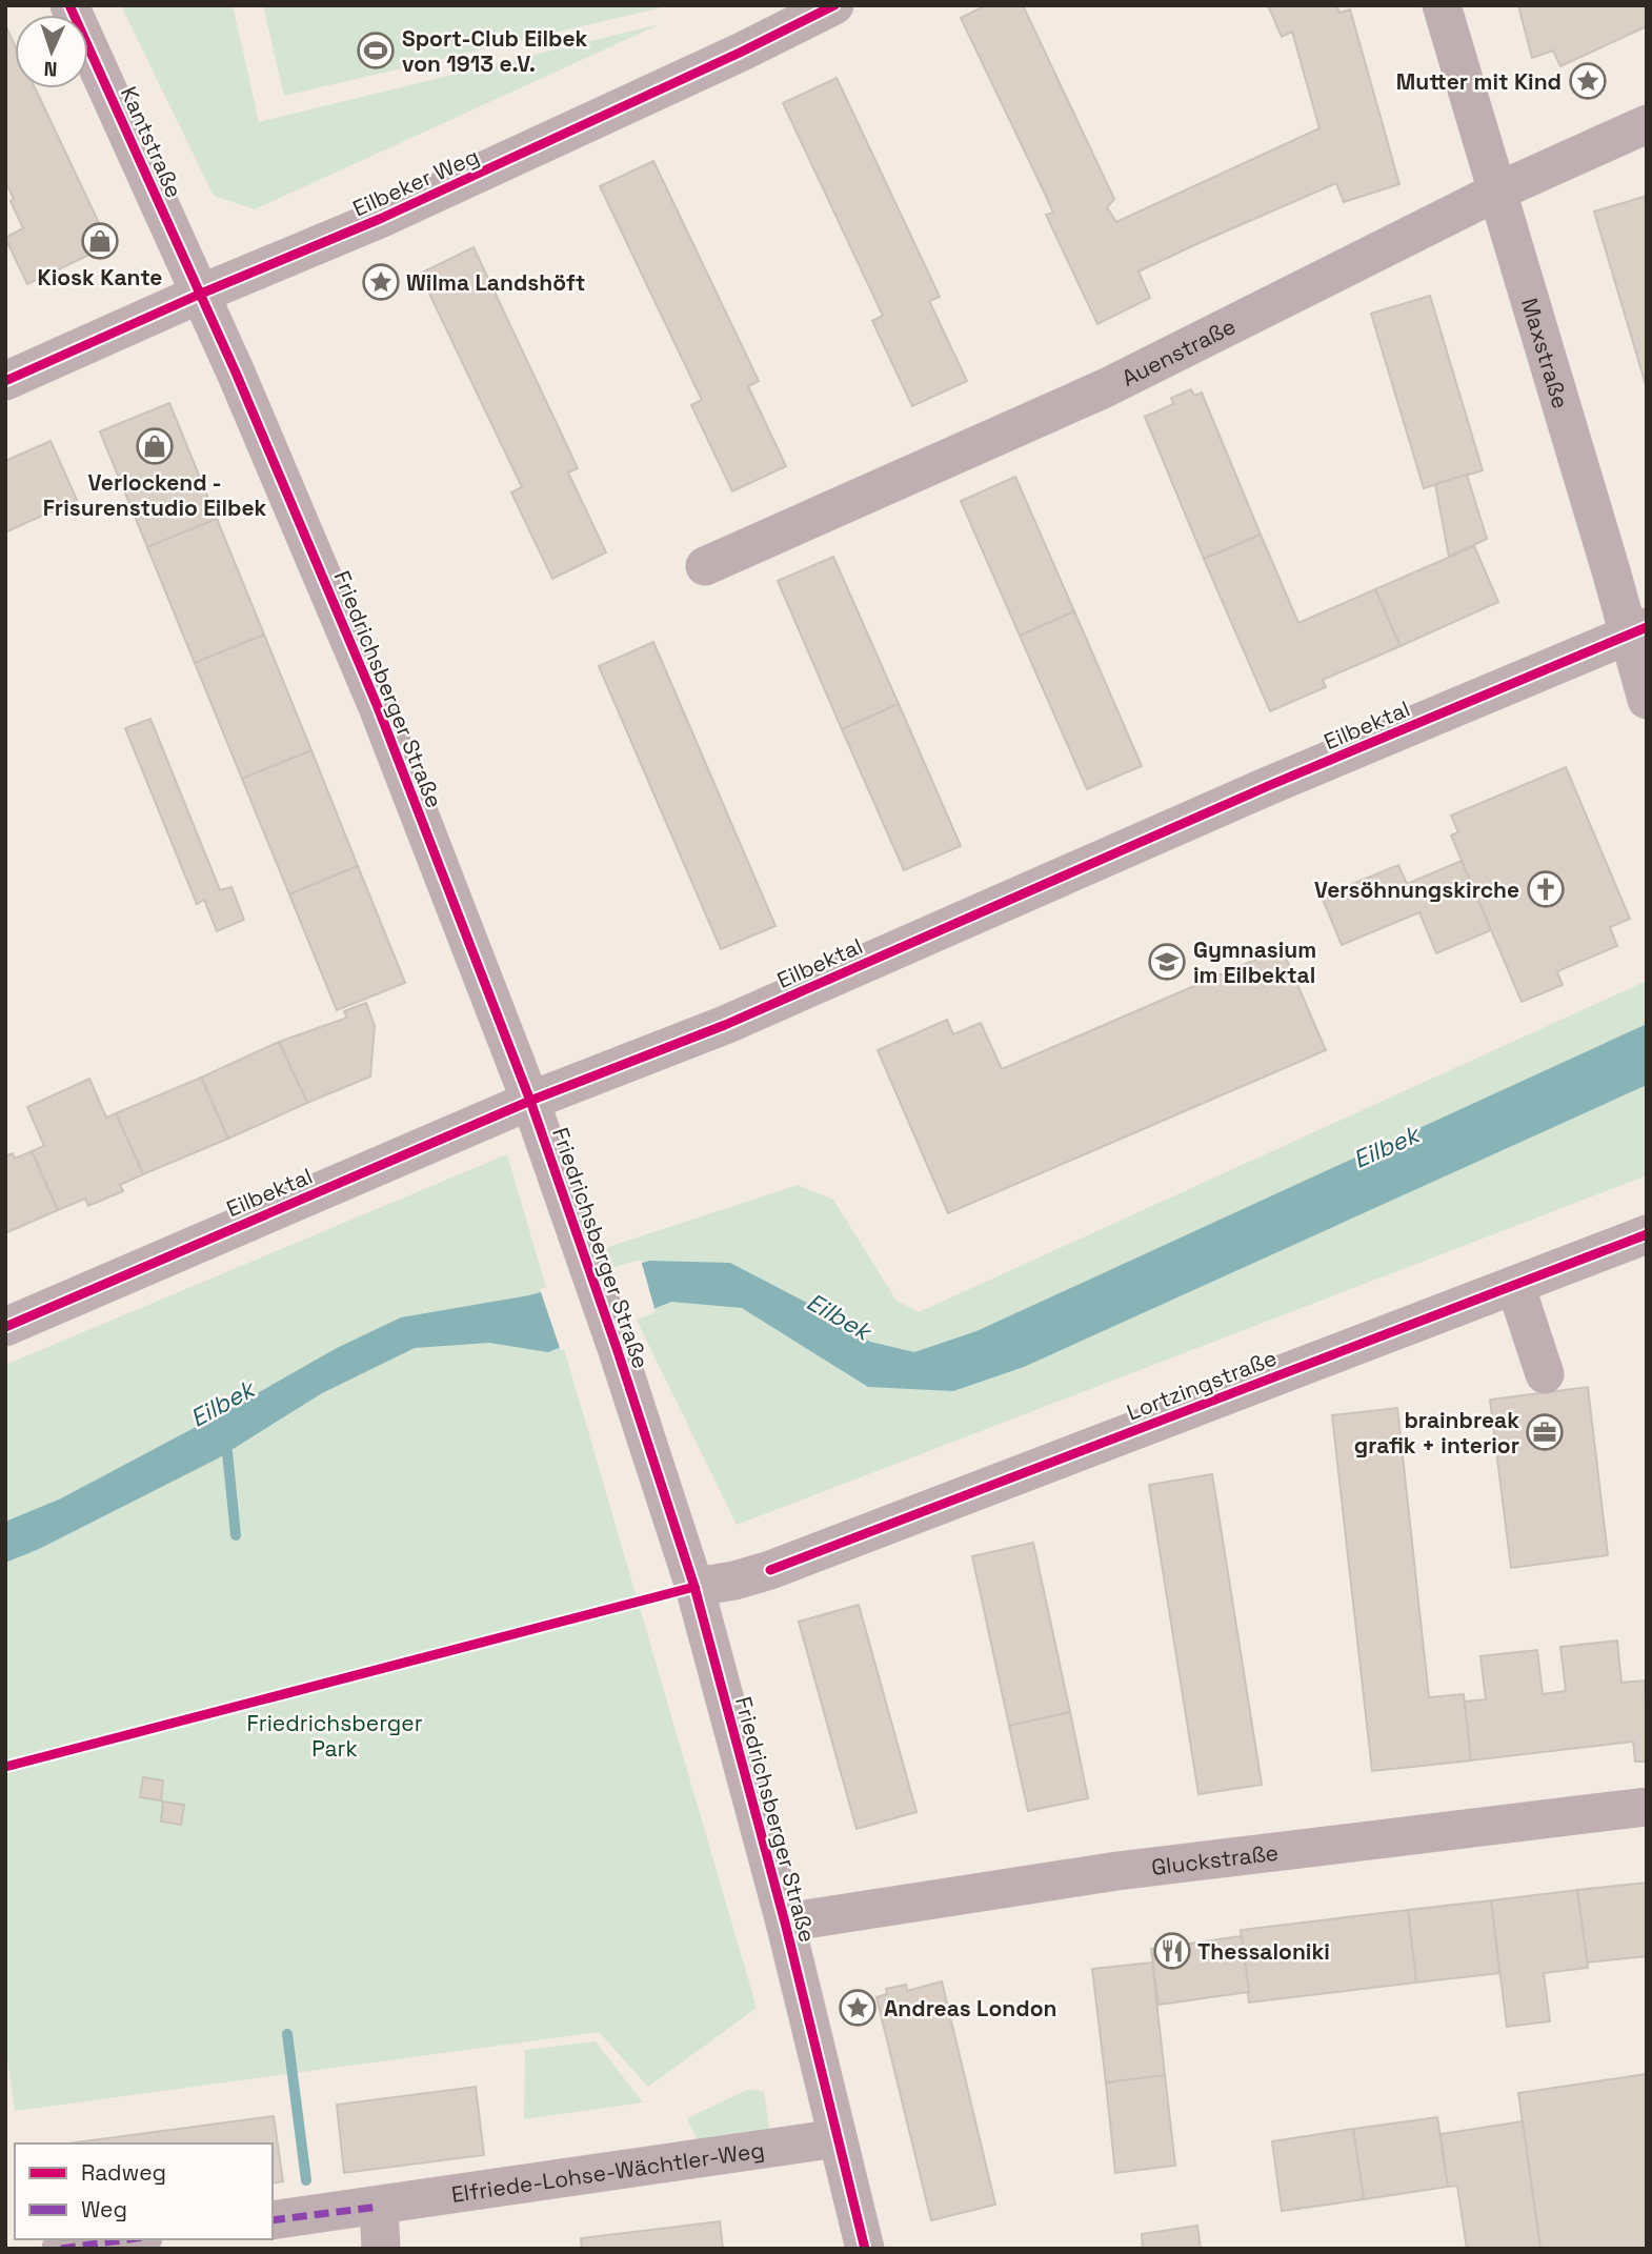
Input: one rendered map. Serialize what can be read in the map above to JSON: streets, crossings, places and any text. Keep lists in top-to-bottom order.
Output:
{
  "streets": {
    "street": [
      "Kantstraße",
      "Eilbeker Weg",
      "Auenstraße",
      "Maxstraße",
      "Friedrichsberger Straße",
      "Eilbektal",
      "Lortzingstraße",
      "Gluckstraße",
      "Elfriede-Lohse-Wächtler-Weg"
    ]
  },
  "crossings": [
    ["Kantstraße", "Eilbeker Weg"],
    ["Kantstraße", "Friedrichsberger Straße"],
    ["Eilbeker Weg", "Friedrichsberger Straße"],
    ["Auenstraße", "Maxstraße"],
    ["Maxstraße", "Eilbektal"],
    ["Friedrichsberger Straße", "Eilbektal"],
    ["Friedrichsberger Straße", "Lortzingstraße"],
    ["Friedrichsberger Straße", "Gluckstraße"],
    ["Friedrichsberger Straße", "Elfriede-Lohse-Wächtler-Weg"]
  ],
  "water": ["Eilbek"],
  "parks": ["Friedrichsberger Park"],
  "places": {
    "sports": ["Sport-Club Eilbek von 1913 e.V."],
    "place": ["Mutter mit Kind", "Wilma Landshöft", "Andreas London"],
    "shop": ["Kiosk Kante", "Verlockend - Frisurenstudio Eilbek"],
    "church": ["Versöhnungskirche"],
    "school or university": ["Gymnasium im Eilbektal"],
    "office": ["brainbreak grafik + interior"],
    "restaurant": ["Thessaloniki"]
  },
  "legend": ["Radweg", "Weg"],
  "north": "bottom"
}
